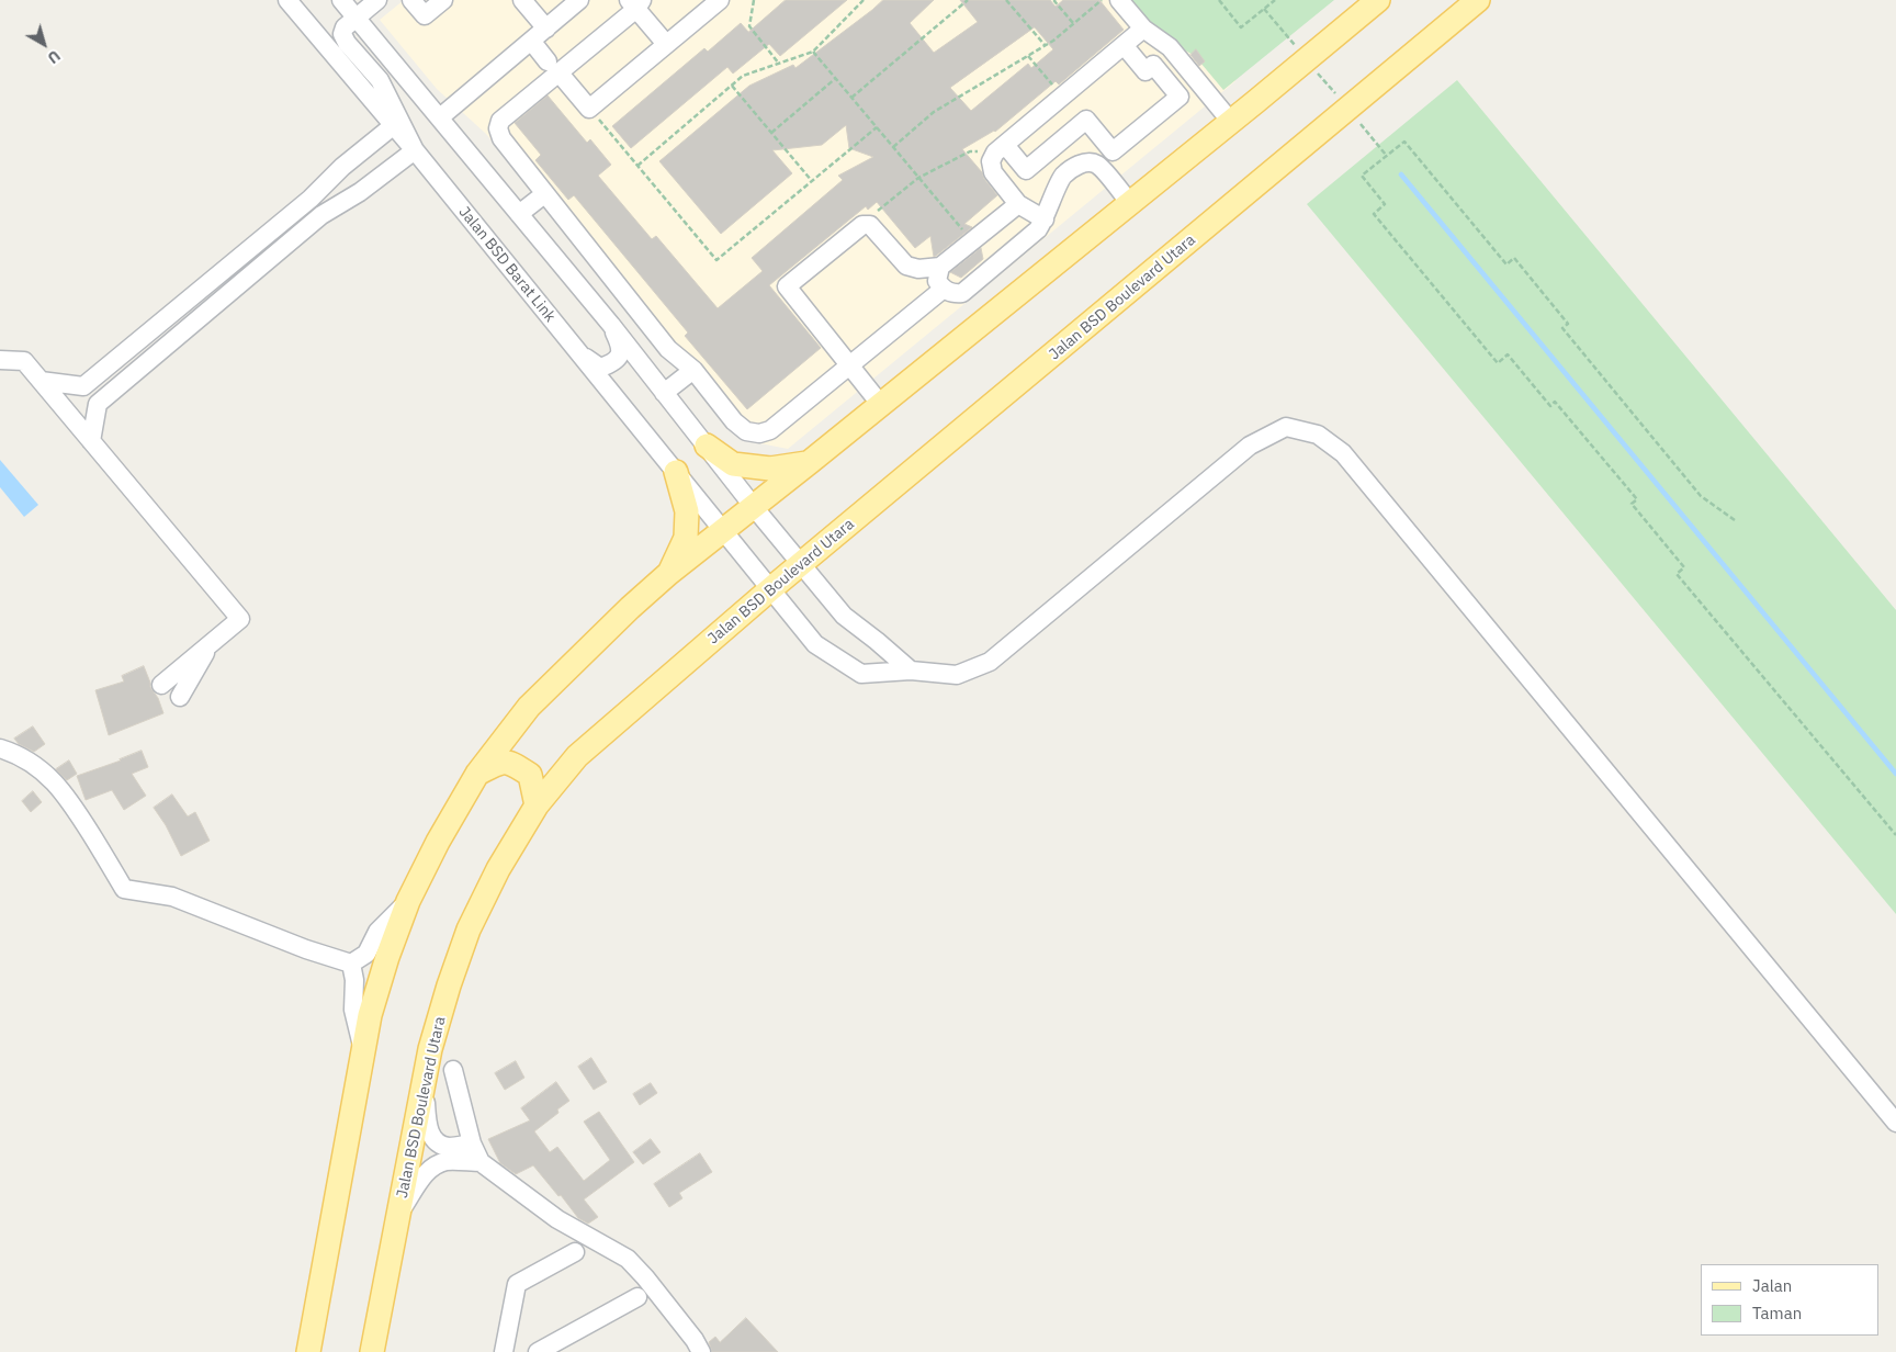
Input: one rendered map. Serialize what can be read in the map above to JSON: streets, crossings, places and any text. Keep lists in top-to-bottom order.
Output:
{
  "streets": {
    "main road": ["Jalan BSD Boulevard Utara"],
    "street": ["Jalan BSD Barat Link"]
  },
  "crossings": [
    ["Jalan BSD Barat Link", "Jalan BSD Boulevard Utara"]
  ],
  "legend": ["Jalan", "Taman"],
  "north": "bottom right"
}
